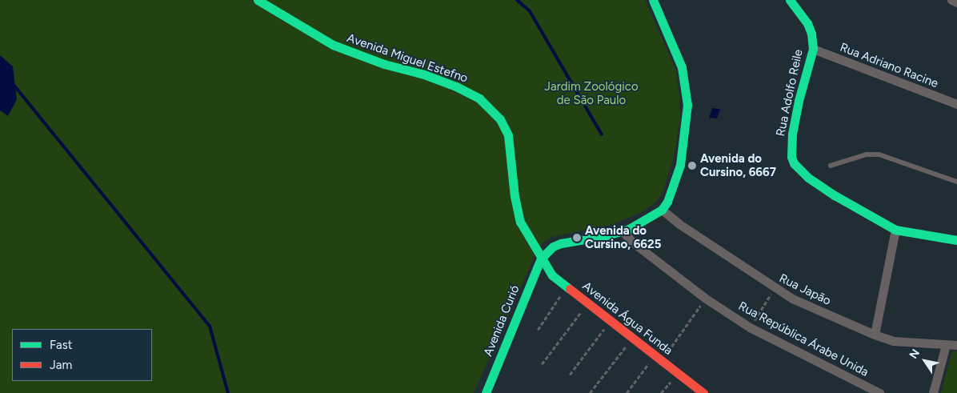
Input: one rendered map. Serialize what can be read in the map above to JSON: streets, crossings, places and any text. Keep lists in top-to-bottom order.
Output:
{
  "streets": {
    "main road": [
      "Avenida Miguel Estefno",
      "Rua Adolfo Reile",
      "Avenida Água Funda",
      "Avenida Curió"
    ],
    "street": ["Rua Adriano Racine", "Rua Japão", "Rua República Árabe Unida"]
  },
  "crossings": [
    ["Avenida Miguel Estefno", "Avenida Água Funda"],
    ["Avenida Miguel Estefno", "Avenida Curió"],
    ["Rua Adriano Racine", "Rua Adolfo Reile"],
    ["Avenida Água Funda", "Avenida Curió"]
  ],
  "parks": ["Jardim Zoológico de São Paulo"],
  "places": ["Avenida do Cursino, 6667", "Avenida do Cursino, 6625"],
  "legend": ["Fast", "Jam"],
  "north": "top left"
}
